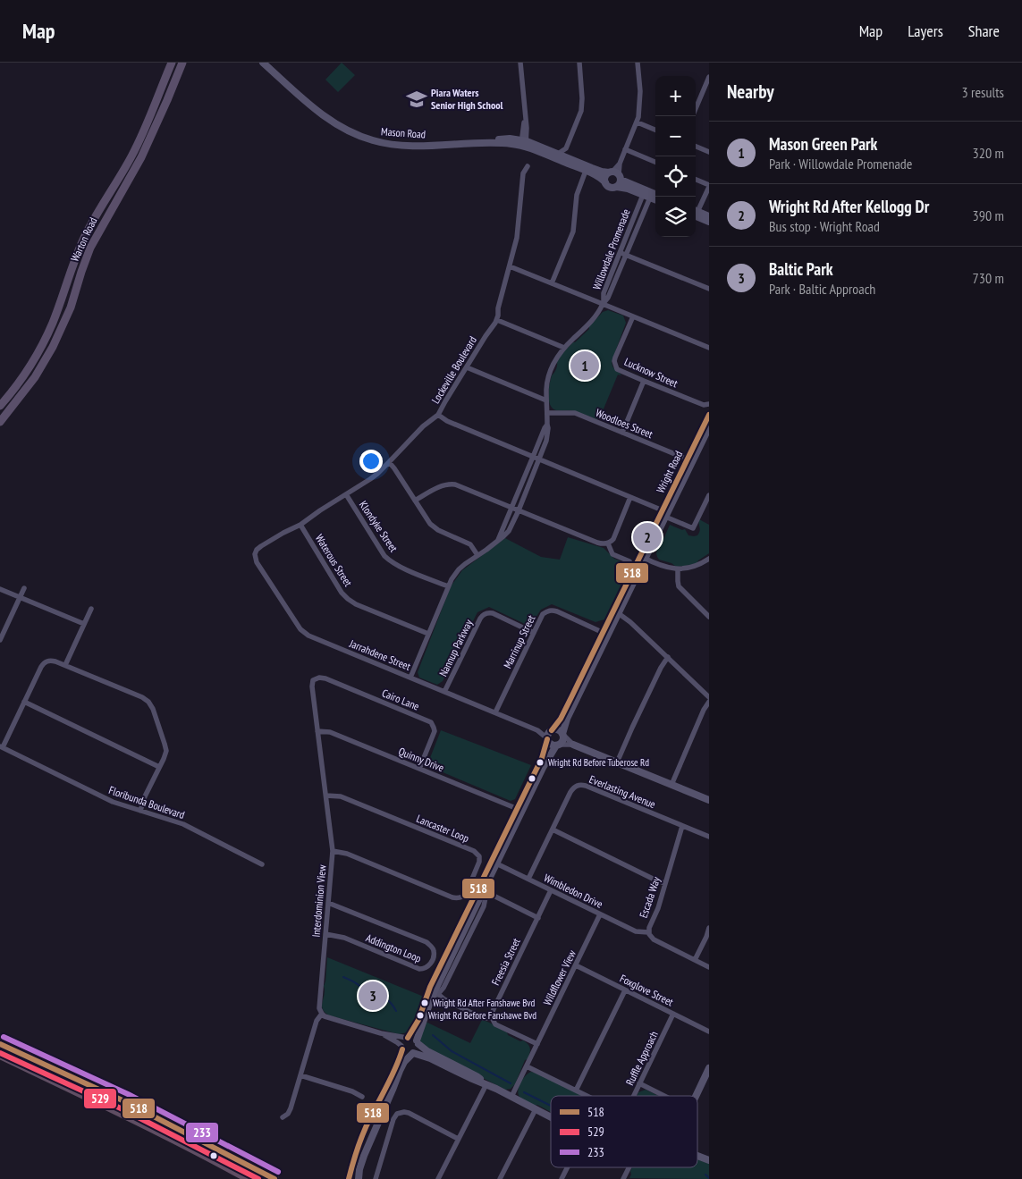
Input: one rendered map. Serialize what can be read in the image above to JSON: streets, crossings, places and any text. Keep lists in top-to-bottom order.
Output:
{
  "streets": {
    "main road": ["Mason Road", "Warton Road", "Wright Road"],
    "street": [
      "Willowdale Promenade",
      "Lockeville Boulevard",
      "Lucknow Street",
      "Woodloes Street",
      "Klondyke Street",
      "Waterous Street",
      "Marrinup Street",
      "Nannup Parkway",
      "Jarrahdene Street",
      "Cairo Lane",
      "Quinny Drive",
      "Everlasting Avenue",
      "Floribunda Boulevard",
      "Lancaster Loop",
      "Wimbledon Drive",
      "Escada Way",
      "Interdominion View",
      "Addington Loop",
      "Freesia Street",
      "Wildflower View",
      "Foxglove Street",
      "Ruffle Approach"
    ]
  },
  "crossings": [
    ["Willowdale Promenade", "Woodloes Street"],
    ["Willowdale Promenade", "Klondyke Street"],
    ["Willowdale Promenade", "Waterous Street"],
    ["Willowdale Promenade", "Jarrahdene Street"],
    ["Lockeville Boulevard", "Klondyke Street"],
    ["Lockeville Boulevard", "Waterous Street"],
    ["Lockeville Boulevard", "Jarrahdene Street"],
    ["Lucknow Street", "Wright Road"],
    ["Woodloes Street", "Wright Road"],
    ["Wright Road", "Marrinup Street"],
    ["Wright Road", "Jarrahdene Street"],
    ["Marrinup Street", "Nannup Parkway"],
    ["Marrinup Street", "Jarrahdene Street"],
    ["Nannup Parkway", "Jarrahdene Street"],
    ["Cairo Lane", "Quinny Drive"],
    ["Cairo Lane", "Interdominion View"],
    ["Quinny Drive", "Interdominion View"],
    ["Everlasting Avenue", "Wimbledon Drive"],
    ["Everlasting Avenue", "Escada Way"],
    ["Lancaster Loop", "Interdominion View"],
    ["Wimbledon Drive", "Escada Way"],
    ["Wimbledon Drive", "Freesia Street"],
    ["Wimbledon Drive", "Wildflower View"],
    ["Interdominion View", "Addington Loop"],
    ["Wildflower View", "Foxglove Street"],
    ["Wildflower View", "Ruffle Approach"],
    ["Foxglove Street", "Ruffle Approach"]
  ],
  "places": {
    "school or university": ["Piara Waters Senior High School"],
    "other": ["Wright Rd Before Tuberose Rd", "Wright Rd After Fanshawe Bvd", "Wright Rd Before Fanshawe Bvd"]
  },
  "lines": ["transit line 518", "transit line 233", "transit line 529"],
  "legend": ["518", "529", "233"],
  "page": {
    "header": "Map",
    "nav": ["Map", "Layers", "Share"],
    "heading": ["Nearby", "3 results"],
    "map_buttons": ["+", "−"],
    "list": [
      {
        "mark": "1",
        "name": "Mason Green Park",
        "note": "Park · Willowdale Promenade",
        "value": "320 m"
      },
      {
        "mark": "2",
        "name": "Wright Rd After Kellogg Dr",
        "note": "Bus stop · Wright Road",
        "value": "390 m"
      },
      {
        "mark": "3",
        "name": "Baltic Park",
        "note": "Park · Baltic Approach",
        "value": "730 m"
      }
    ],
    "pins": ["1", "2", "3"]
  }
}
